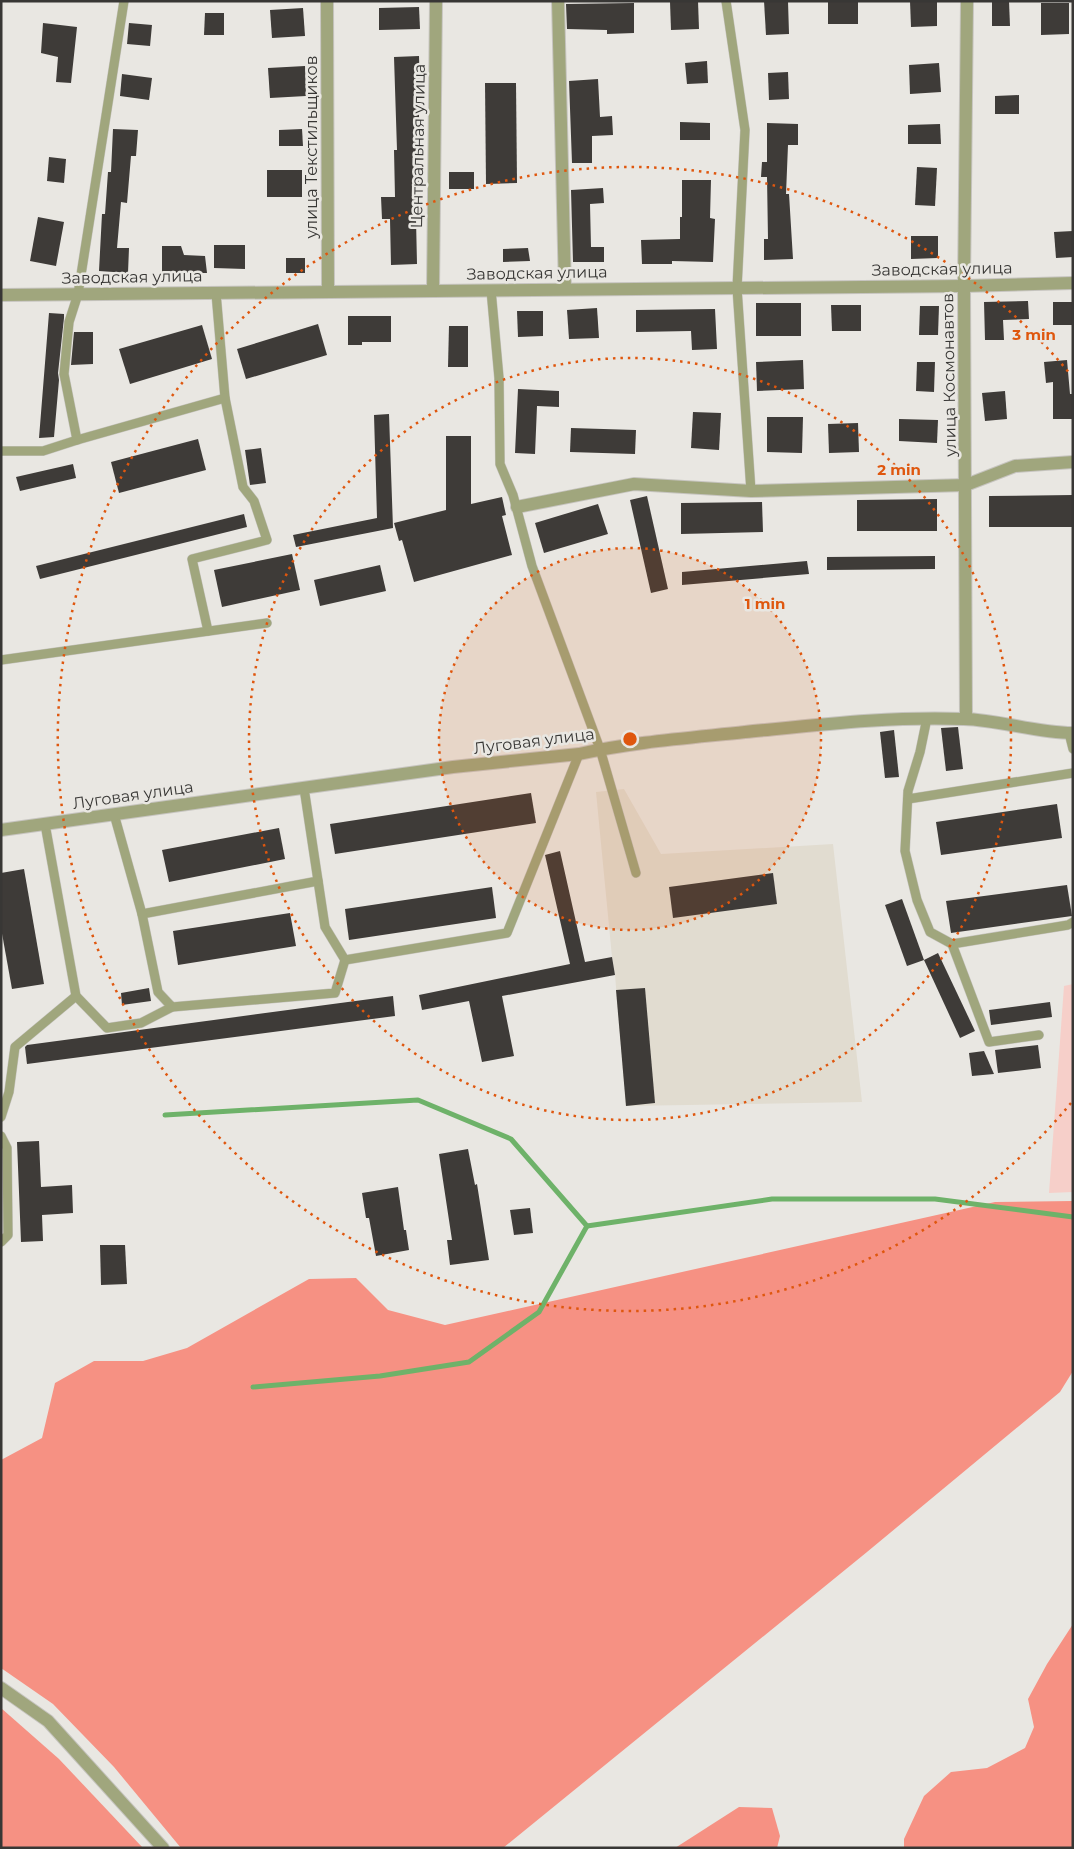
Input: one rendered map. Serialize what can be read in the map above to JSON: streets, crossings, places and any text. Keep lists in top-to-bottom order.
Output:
{
  "streets": {
    "street": [
      "Центральная улица",
      "улица Текстильщиков",
      "Заводская улица",
      "улица Космонавтов",
      "Луговая улица"
    ]
  },
  "crossings": [
    ["Центральная улица", "Заводская улица"],
    ["улица Текстильщиков", "Заводская улица"],
    ["Заводская улица", "улица Космонавтов"],
    ["улица Космонавтов", "Луговая улица"]
  ],
  "rings": ["3 min", "2 min", "1 min"]
}
